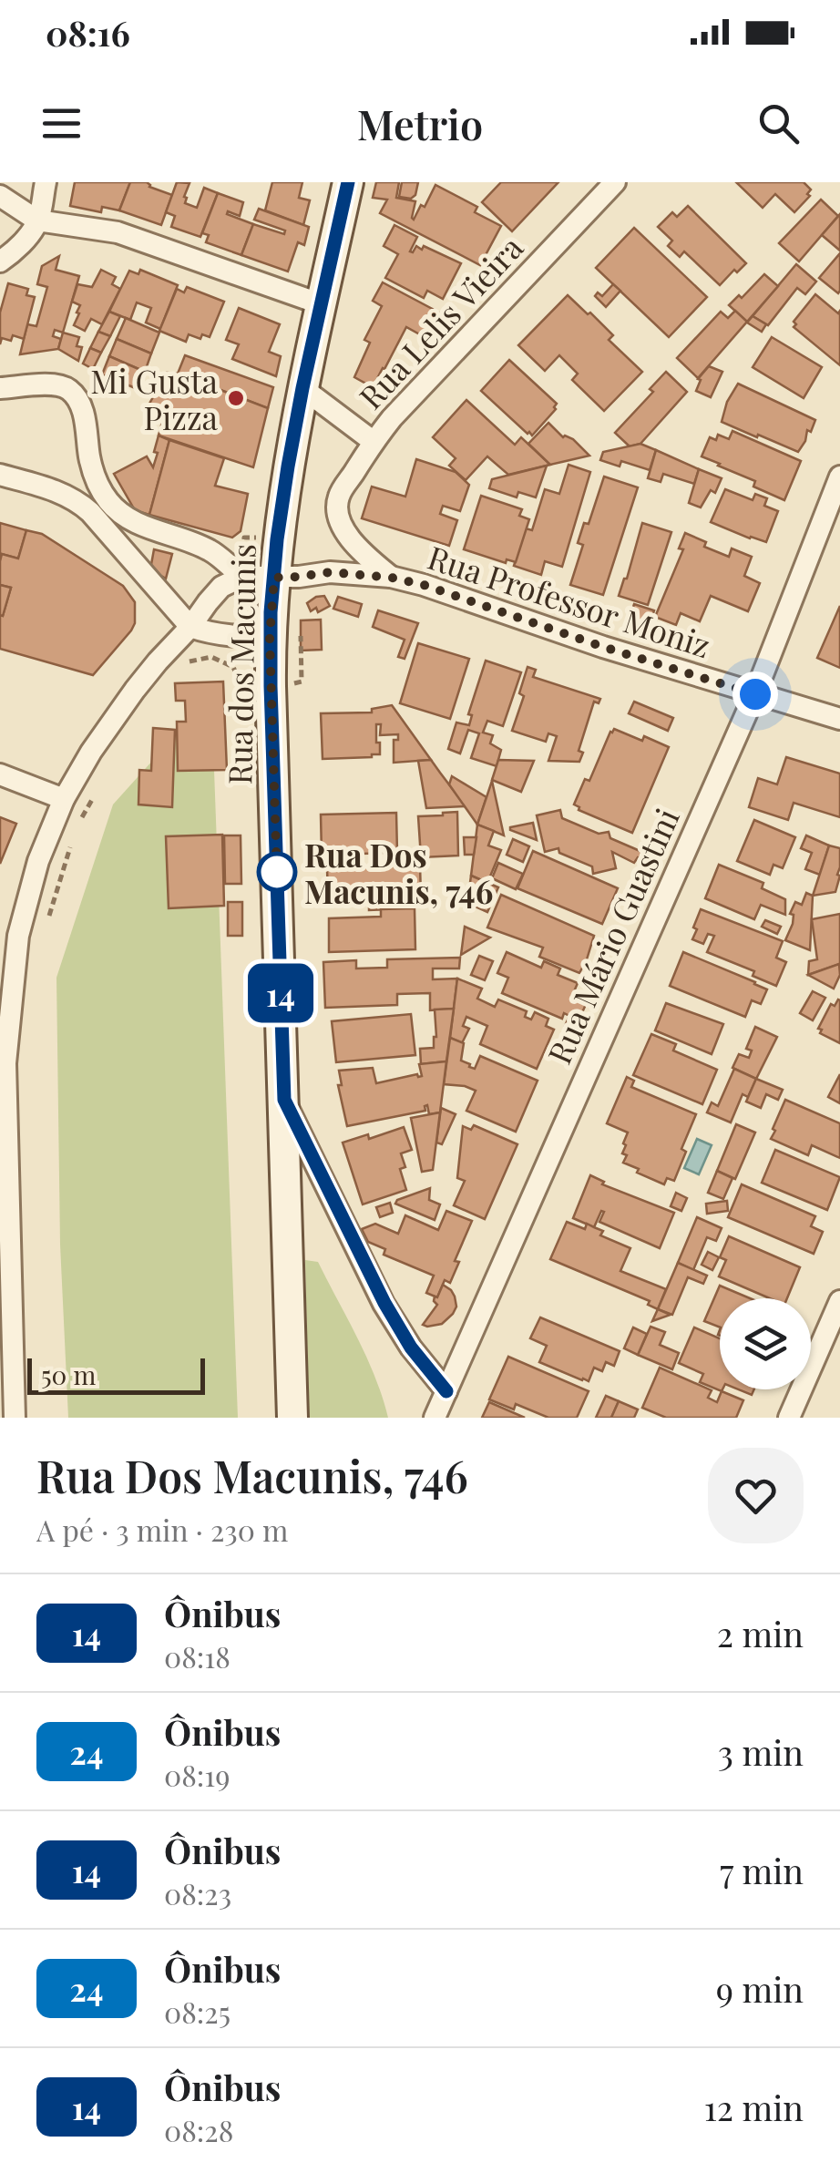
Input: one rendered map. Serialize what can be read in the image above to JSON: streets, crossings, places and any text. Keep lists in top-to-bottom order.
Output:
{
  "streets": {
    "main road": ["Rua dos Macunis"],
    "street": ["Rua Lelis Vieira", "Rua Professor Moniz", "Rua Mário Guastini"]
  },
  "crossings": [
    ["Rua Lelis Vieira", "Rua dos Macunis"],
    ["Rua Professor Moniz", "Rua dos Macunis"],
    ["Rua Professor Moniz", "Rua Mário Guastini"],
    ["Rua dos Macunis", "Rua Mário Guastini"]
  ],
  "places": ["Mi Gusta Pizza", "Rua Dos Macunis, 746"],
  "lines": ["bus line 14"],
  "scale_bar": "50 m",
  "page": {
    "status": "08:16",
    "header": "Metrio",
    "on_map": "14",
    "scale": "50 m",
    "heading": ["Rua Dos Macunis, 746", "A pé · 3 min · 230 m"],
    "list": [
      {
        "mark": "14",
        "name": "Ônibus",
        "note": "08:18",
        "value": "2 min"
      },
      {
        "mark": "24",
        "name": "Ônibus",
        "note": "08:19",
        "value": "3 min"
      },
      {
        "mark": "14",
        "name": "Ônibus",
        "note": "08:23",
        "value": "7 min"
      },
      {
        "mark": "24",
        "name": "Ônibus",
        "note": "08:25",
        "value": "9 min"
      },
      {
        "mark": "14",
        "name": "Ônibus",
        "note": "08:28",
        "value": "12 min"
      }
    ]
  }
}
